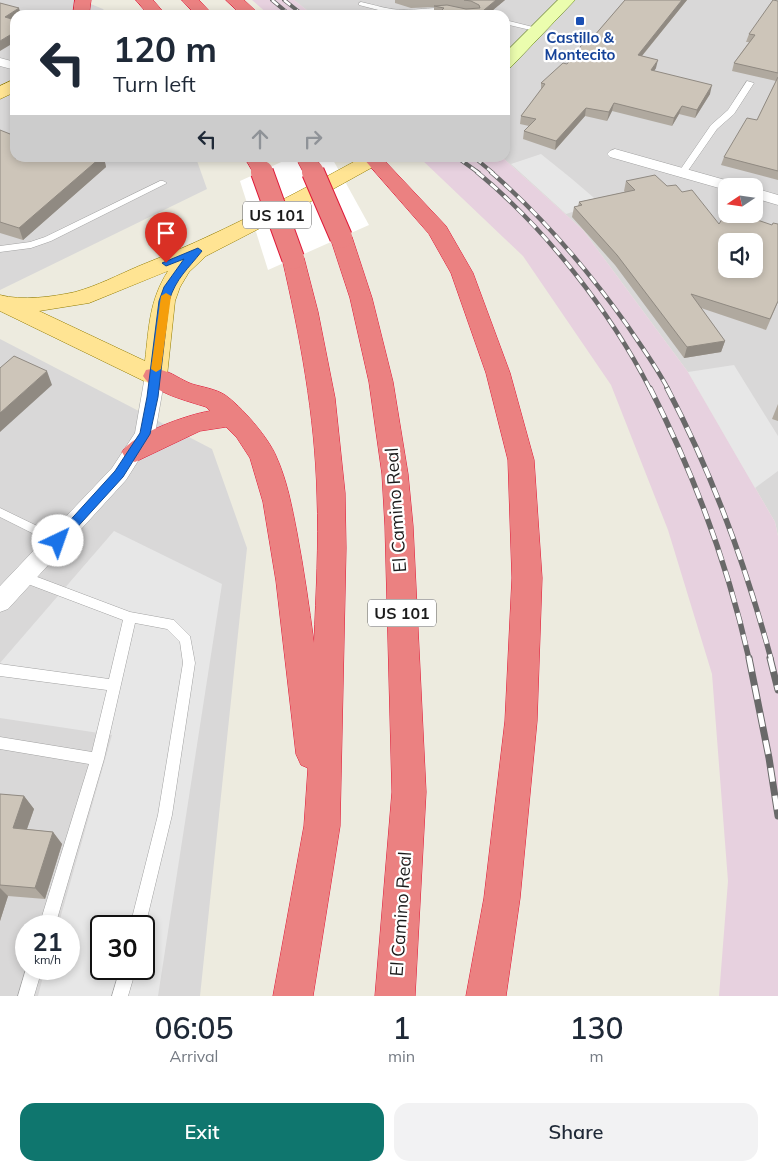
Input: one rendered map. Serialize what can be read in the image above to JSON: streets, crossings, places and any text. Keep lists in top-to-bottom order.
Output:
{
  "streets": {
    "highway": ["US 101", "El Camino Real"]
  },
  "places": {
    "transit": ["Castillo & Montecito"]
  },
  "north": "left",
  "page": {
    "turn": ["120 m", "Turn left"],
    "speed": "21 km/h",
    "limit": "30",
    "eta": [
      "06:05",
      "Arrival",
      "1",
      "min",
      "130",
      "m"
    ],
    "buttons": ["Exit", "Share"]
  }
}
